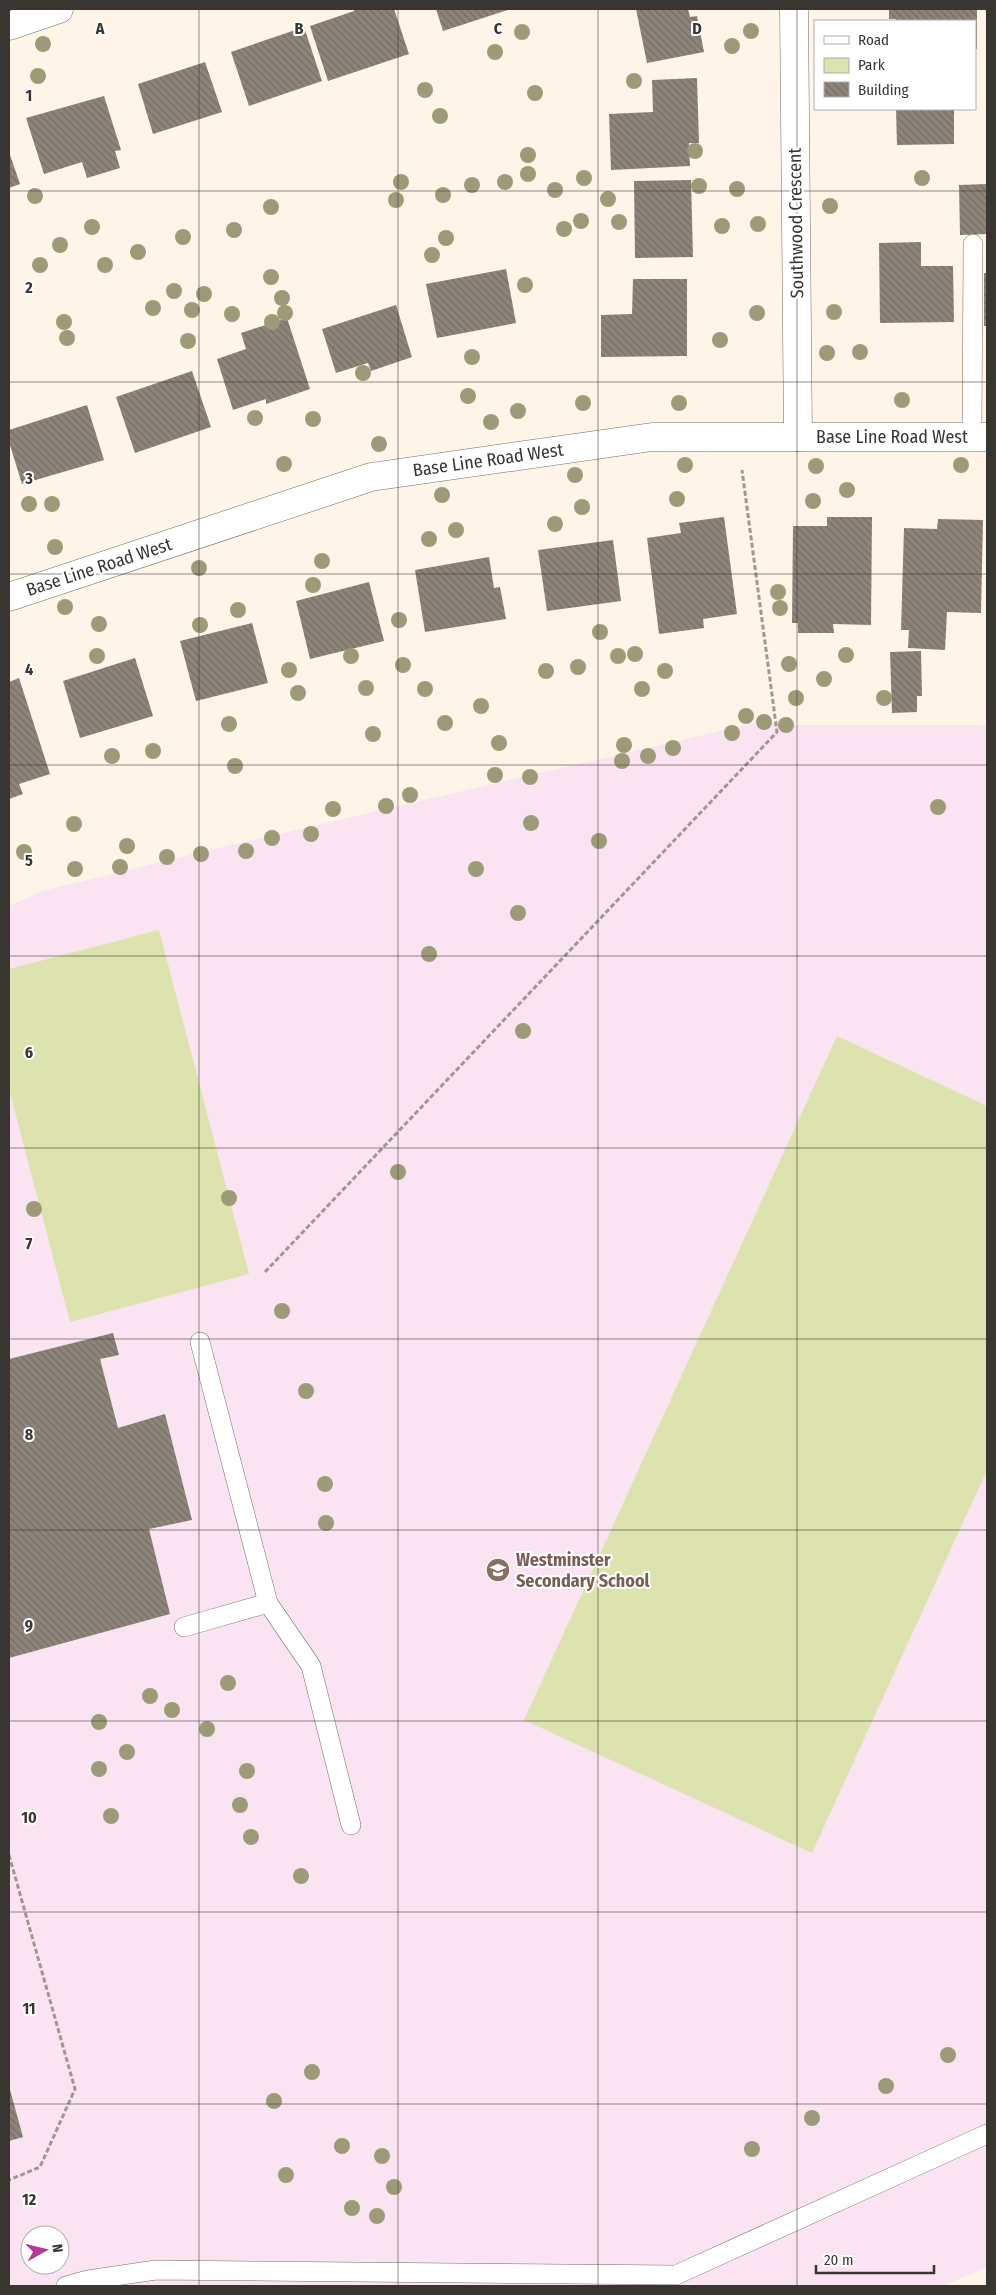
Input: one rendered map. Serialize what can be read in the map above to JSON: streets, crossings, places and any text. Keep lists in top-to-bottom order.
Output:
{
  "streets": {
    "street": ["Southwood Crescent", "Base Line Road West"]
  },
  "crossings": [
    ["Southwood Crescent", "Base Line Road West"]
  ],
  "places": {
    "school or university": ["Westminster Secondary School"]
  },
  "legend": ["Road", "Park", "Building"],
  "scale_bar": "20 m",
  "north": "right",
  "grid": {
    "columns": [
      "A",
      "B",
      "C",
      "D"
    ],
    "rows": [
      "1",
      "2",
      "3",
      "4",
      "5",
      "6",
      "7",
      "8",
      "9",
      "10",
      "11",
      "12"
    ]
  }
}
